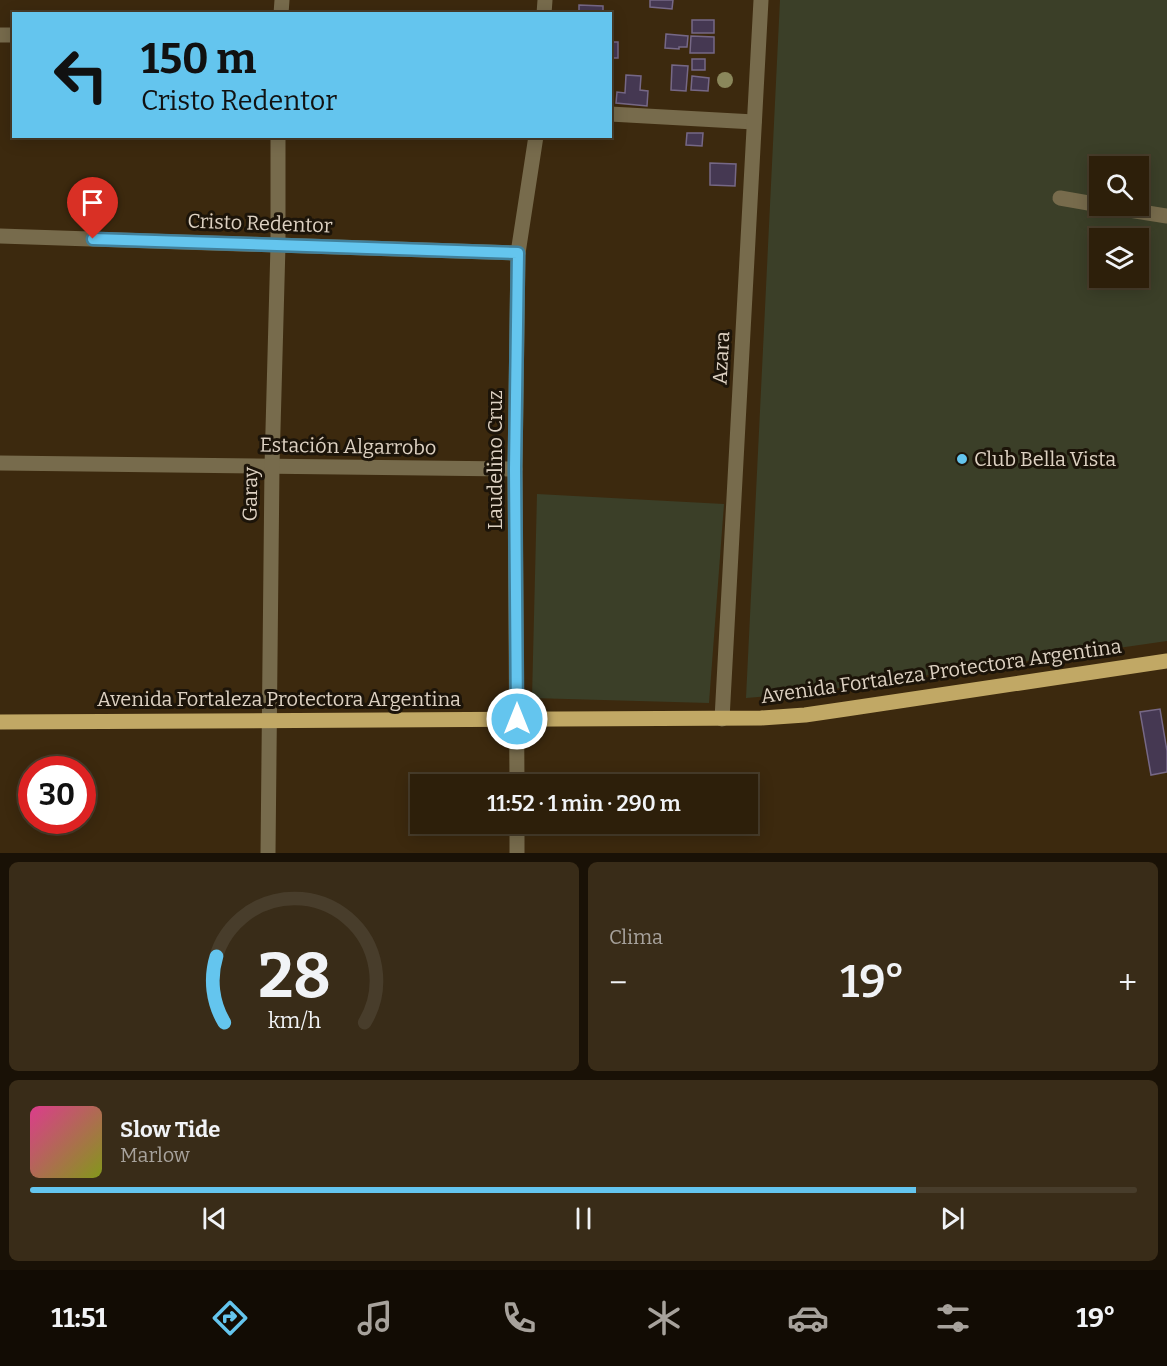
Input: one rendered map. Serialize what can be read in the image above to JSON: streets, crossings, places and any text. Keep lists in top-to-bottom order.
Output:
{
  "streets": {
    "main road": ["Avenida Fortaleza Protectora Argentina"],
    "street": [
      "Cristo Redentor",
      "Azara",
      "Estación Algarrobo",
      "Laudelino Cruz",
      "Garay"
    ]
  },
  "crossings": [
    ["Cristo Redentor", "Laudelino Cruz"],
    ["Cristo Redentor", "Garay"],
    ["Azara", "Avenida Fortaleza Protectora Argentina"],
    ["Estación Algarrobo", "Laudelino Cruz"],
    ["Estación Algarrobo", "Garay"],
    ["Laudelino Cruz", "Avenida Fortaleza Protectora Argentina"],
    ["Garay", "Avenida Fortaleza Protectora Argentina"]
  ],
  "places": ["Club Bella Vista"],
  "page": {
    "turn": ["150 m", "Cristo Redentor"],
    "limit": "30",
    "trip": "11:52 · 1 min · 290 m",
    "tile": "Clima",
    "heat": ["−", "19°", "+"],
    "song": ["Slow Tide", "Marlow"],
    "tabs": ["11:51", "19°"],
    "gauge": ["28", "km/h"]
  }
}
